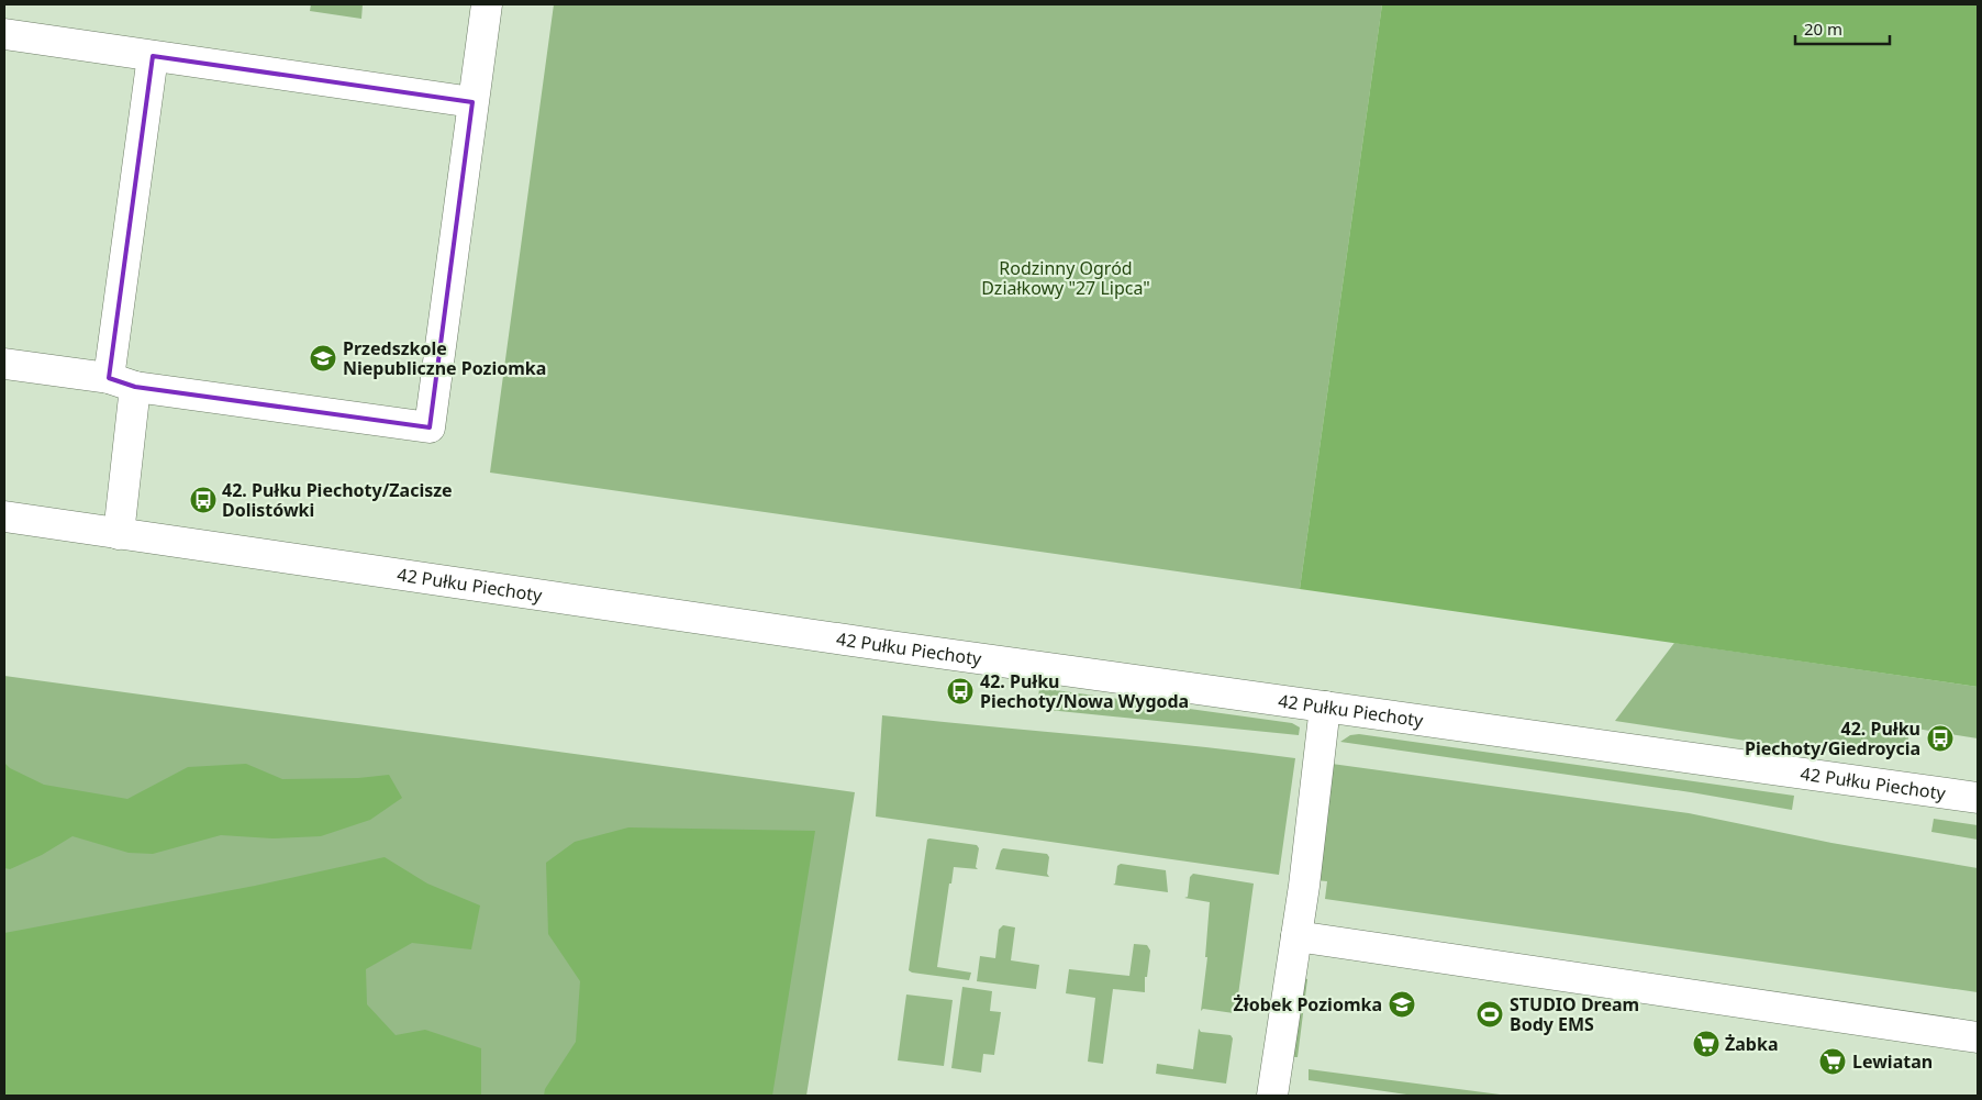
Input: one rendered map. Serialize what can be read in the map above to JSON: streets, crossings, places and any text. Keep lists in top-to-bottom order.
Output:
{
  "streets": {
    "street": ["42 Pułku Piechoty"]
  },
  "parks": ["Rodzinny Ogród Działkowy \"27 Lipca\""],
  "places": {
    "school or university": ["Przedszkole Niepubliczne Poziomka", "Żłobek Poziomka"],
    "bus stop": ["42. Pułku Piechoty/Zacisze Dolistówki", "42. Pułku Piechoty/Nowa Wygoda", "42. Pułku Piechoty/Giedroycia"],
    "sports": ["STUDIO Dream Body EMS"],
    "supermarket": ["Żabka", "Lewiatan"]
  },
  "scale_bar": "20 m"
}
